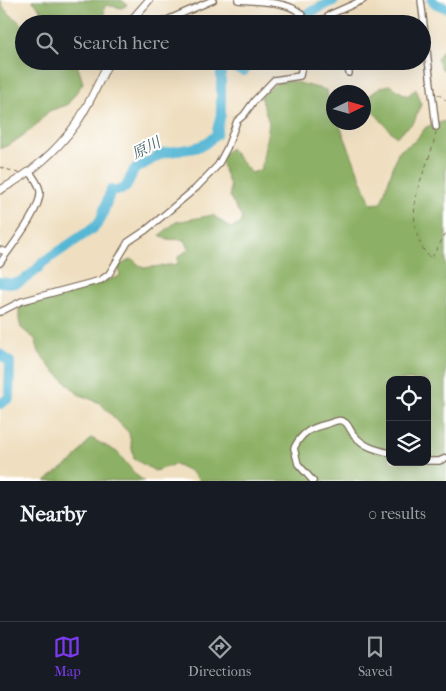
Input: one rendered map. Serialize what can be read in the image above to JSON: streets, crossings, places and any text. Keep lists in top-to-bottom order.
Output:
{
  "water": ["原川"],
  "north": "right",
  "page": {
    "search": "Search here",
    "heading": ["Nearby", "0 results"],
    "nav": ["Map", "Directions", "Saved"]
  }
}
